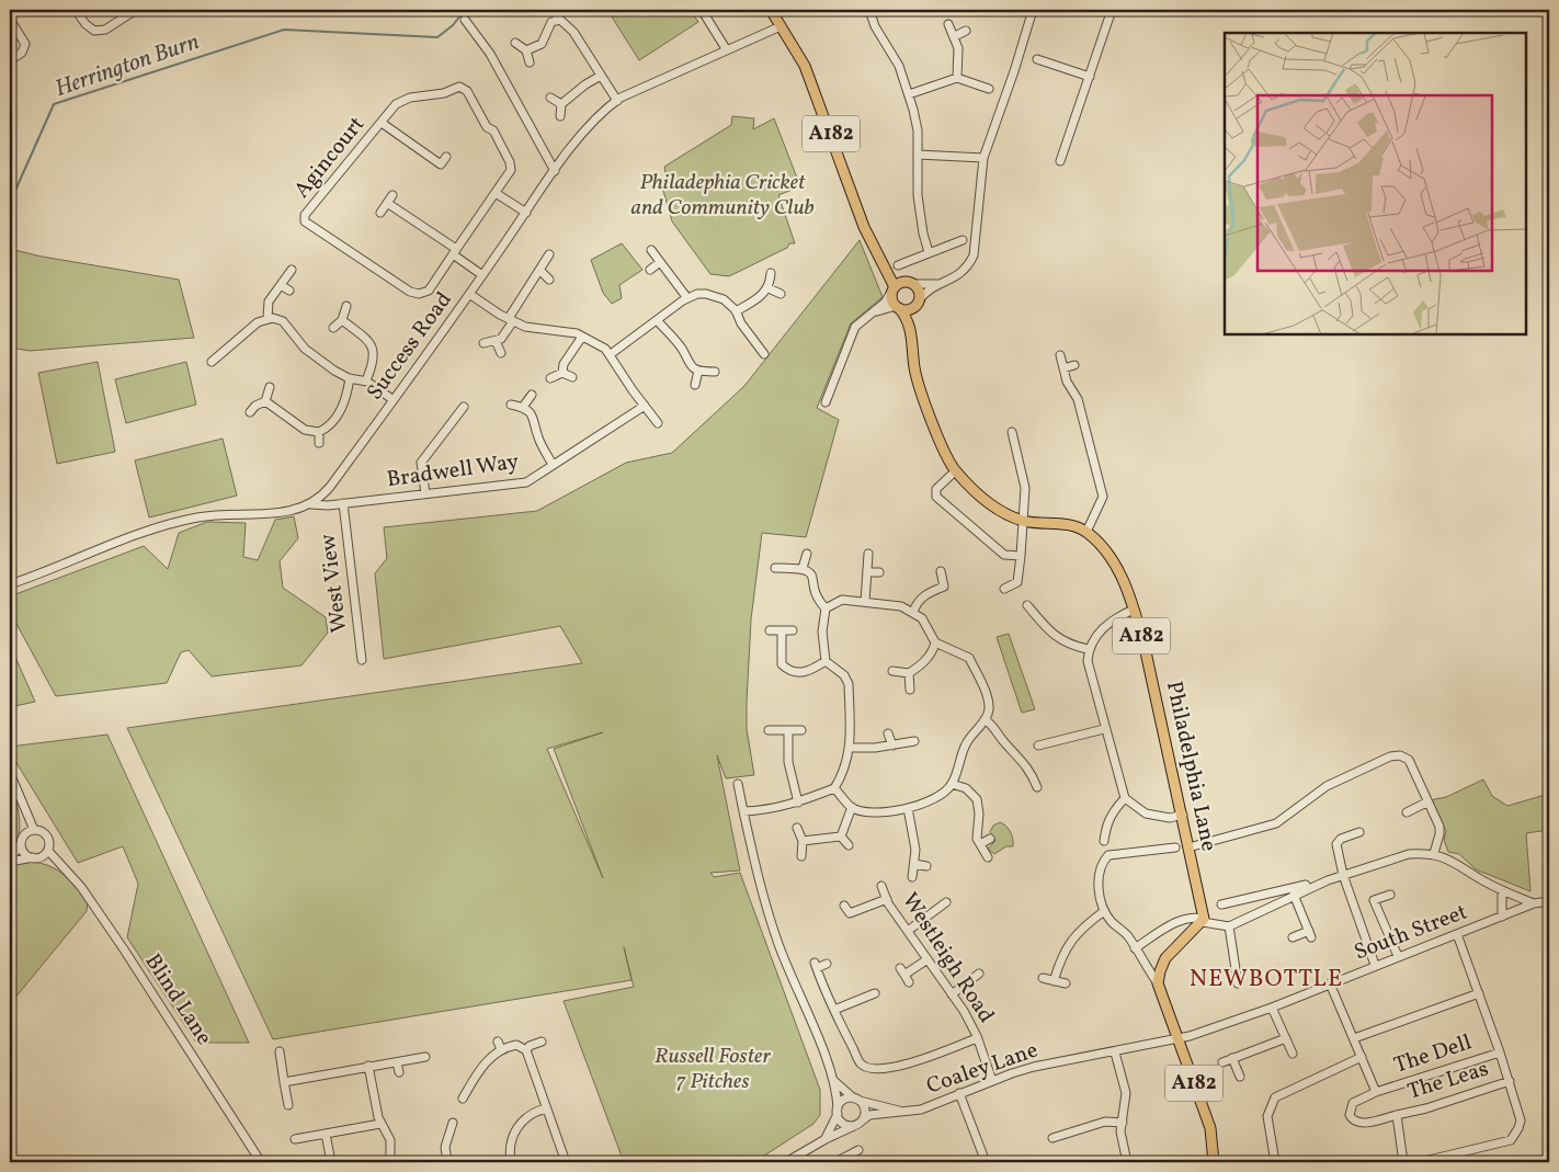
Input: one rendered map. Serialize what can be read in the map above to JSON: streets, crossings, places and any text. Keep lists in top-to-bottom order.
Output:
{
  "streets": {
    "main road": ["A182", "Philadelphia Lane"],
    "street": [
      "Agincourt",
      "Success Road",
      "Bradwell Way",
      "West View",
      "South Street",
      "Westleigh Road",
      "Blind Lane",
      "The Dell",
      "Coaley Lane",
      "The Leas"
    ]
  },
  "crossings": [
    ["A182", "South Street"],
    ["A182", "Coaley Lane"],
    ["Success Road", "Bradwell Way"],
    ["Success Road", "Philadelphia Lane"],
    ["Bradwell Way", "West View"],
    ["South Street", "Coaley Lane"],
    ["Westleigh Road", "Coaley Lane"],
    ["The Dell", "The Leas"]
  ],
  "districts": ["NEWBOTTLE"],
  "water": ["Herrington Burn"],
  "parks": ["Philadephia Cricket and Community Club", "Russell Foster 7 Pitches"]
}
